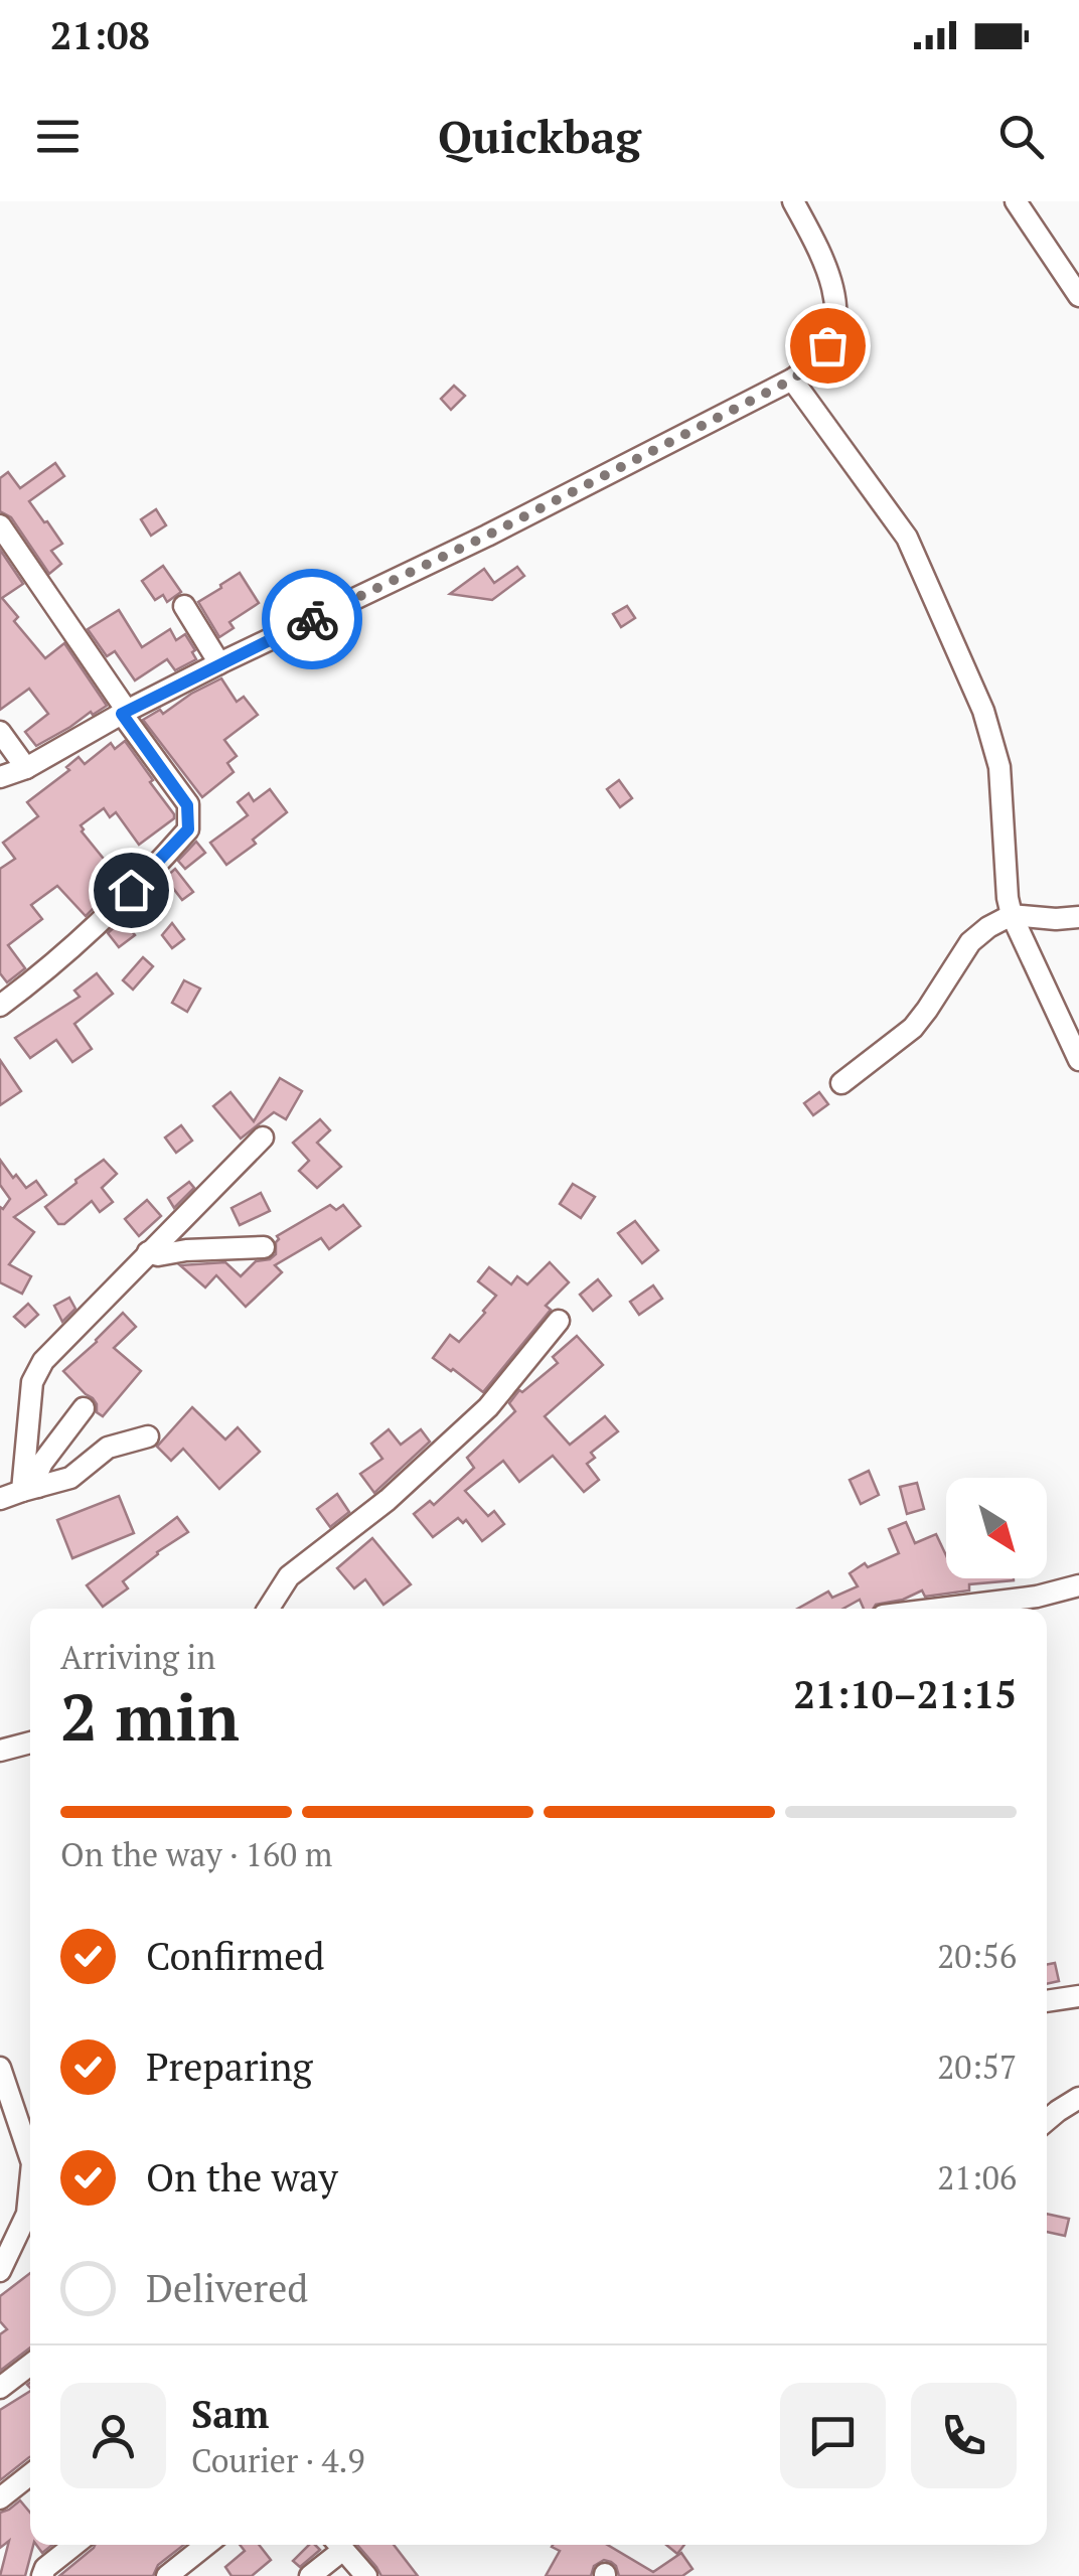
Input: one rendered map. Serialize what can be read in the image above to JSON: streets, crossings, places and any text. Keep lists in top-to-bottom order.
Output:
{
  "north": "bottom right",
  "page": {
    "status": "21:08",
    "header": "Quickbag",
    "heading": ["2 min", "Arriving in", "21:10–21:15"],
    "panel": ["Sam", "Courier · 4.9"],
    "bar": "On the way · 160 m",
    "list": [
      ["Confirmed", "20:56"],
      ["Preparing", "20:57"],
      ["On the way", "21:06"],
      "Delivered"
    ]
  }
}
